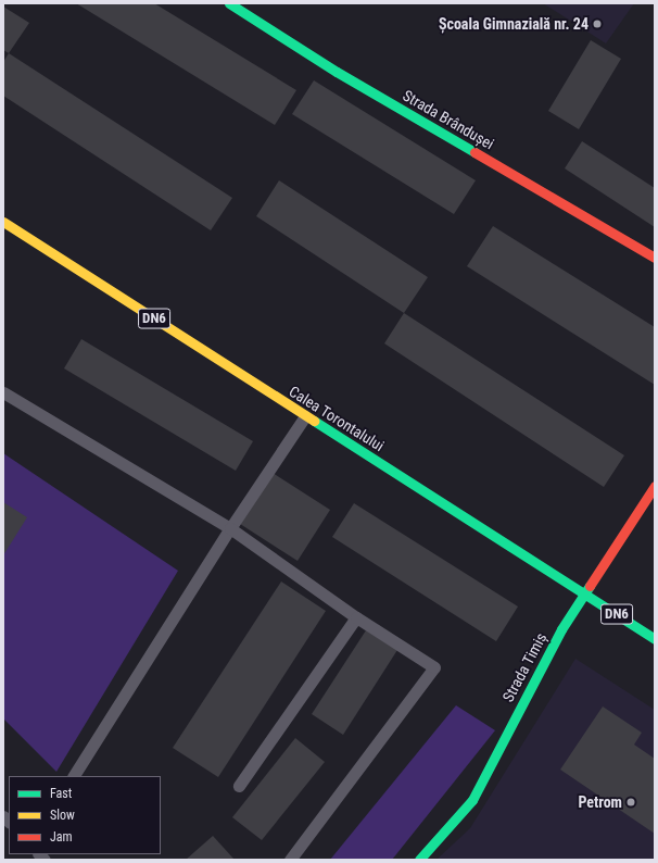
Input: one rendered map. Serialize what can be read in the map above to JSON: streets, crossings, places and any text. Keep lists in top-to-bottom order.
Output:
{
  "streets": {
    "street": [
      "Strada Brândușei",
      "DN6",
      "Calea Torontalului",
      "Strada Timiș"
    ]
  },
  "crossings": [
    ["Calea Torontalului", "Strada Timiș"]
  ],
  "places": ["Școala Gimnazială nr. 24", "Petrom"],
  "legend": ["Fast", "Slow", "Jam"]
}
